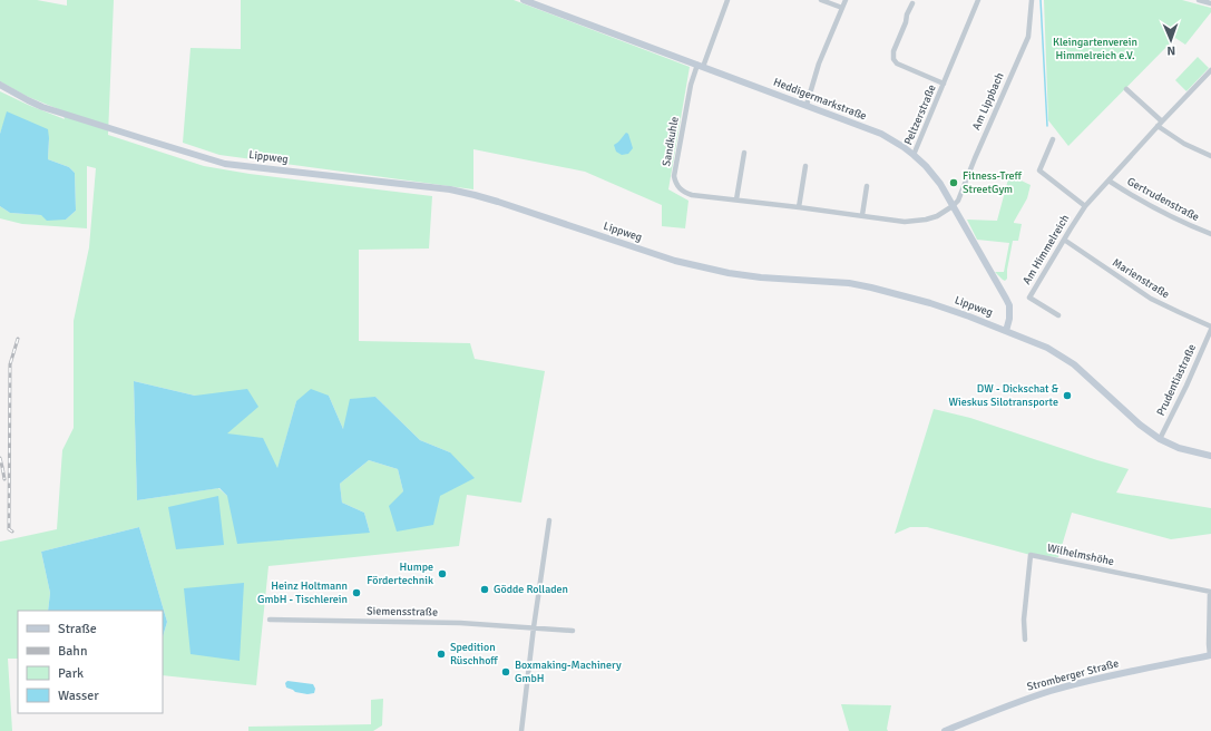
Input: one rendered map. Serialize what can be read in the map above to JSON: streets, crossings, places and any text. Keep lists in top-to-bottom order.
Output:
{
  "streets": {
    "street": [
      "Heddigermarkstraße",
      "Am Lippbach",
      "Peltzerstraße",
      "Sandkuhle",
      "Lippweg",
      "Gertrudenstraße",
      "Am Himmelreich",
      "Marienstraße",
      "Prudentiastraße",
      "Wilhelmshöhe",
      "Siemensstraße",
      "Stromberger Straße"
    ]
  },
  "crossings": [
    ["Heddigermarkstraße", "Am Lippbach"],
    ["Heddigermarkstraße", "Peltzerstraße"],
    ["Heddigermarkstraße", "Sandkuhle"],
    ["Heddigermarkstraße", "Lippweg"],
    ["Am Lippbach", "Sandkuhle"],
    ["Lippweg", "Prudentiastraße"],
    ["Gertrudenstraße", "Am Himmelreich"],
    ["Am Himmelreich", "Marienstraße"],
    ["Marienstraße", "Prudentiastraße"],
    ["Wilhelmshöhe", "Stromberger Straße"]
  ],
  "parks": ["Kleingartenverein Himmelreich e.V."],
  "places": [
    "Fitness-Treff StreetGym",
    "DW - Dickschat & Wieskus Silotransporte",
    "Humpe Fördertechnik",
    "Gödde Rolladen",
    "Heinz Holtmann GmbH - Tischlerein",
    "Spedition Rüschhoff",
    "Boxmaking-Machinery GmbH"
  ],
  "legend": [
    "Straße",
    "Bahn",
    "Park",
    "Wasser"
  ],
  "north": "bottom"
}
